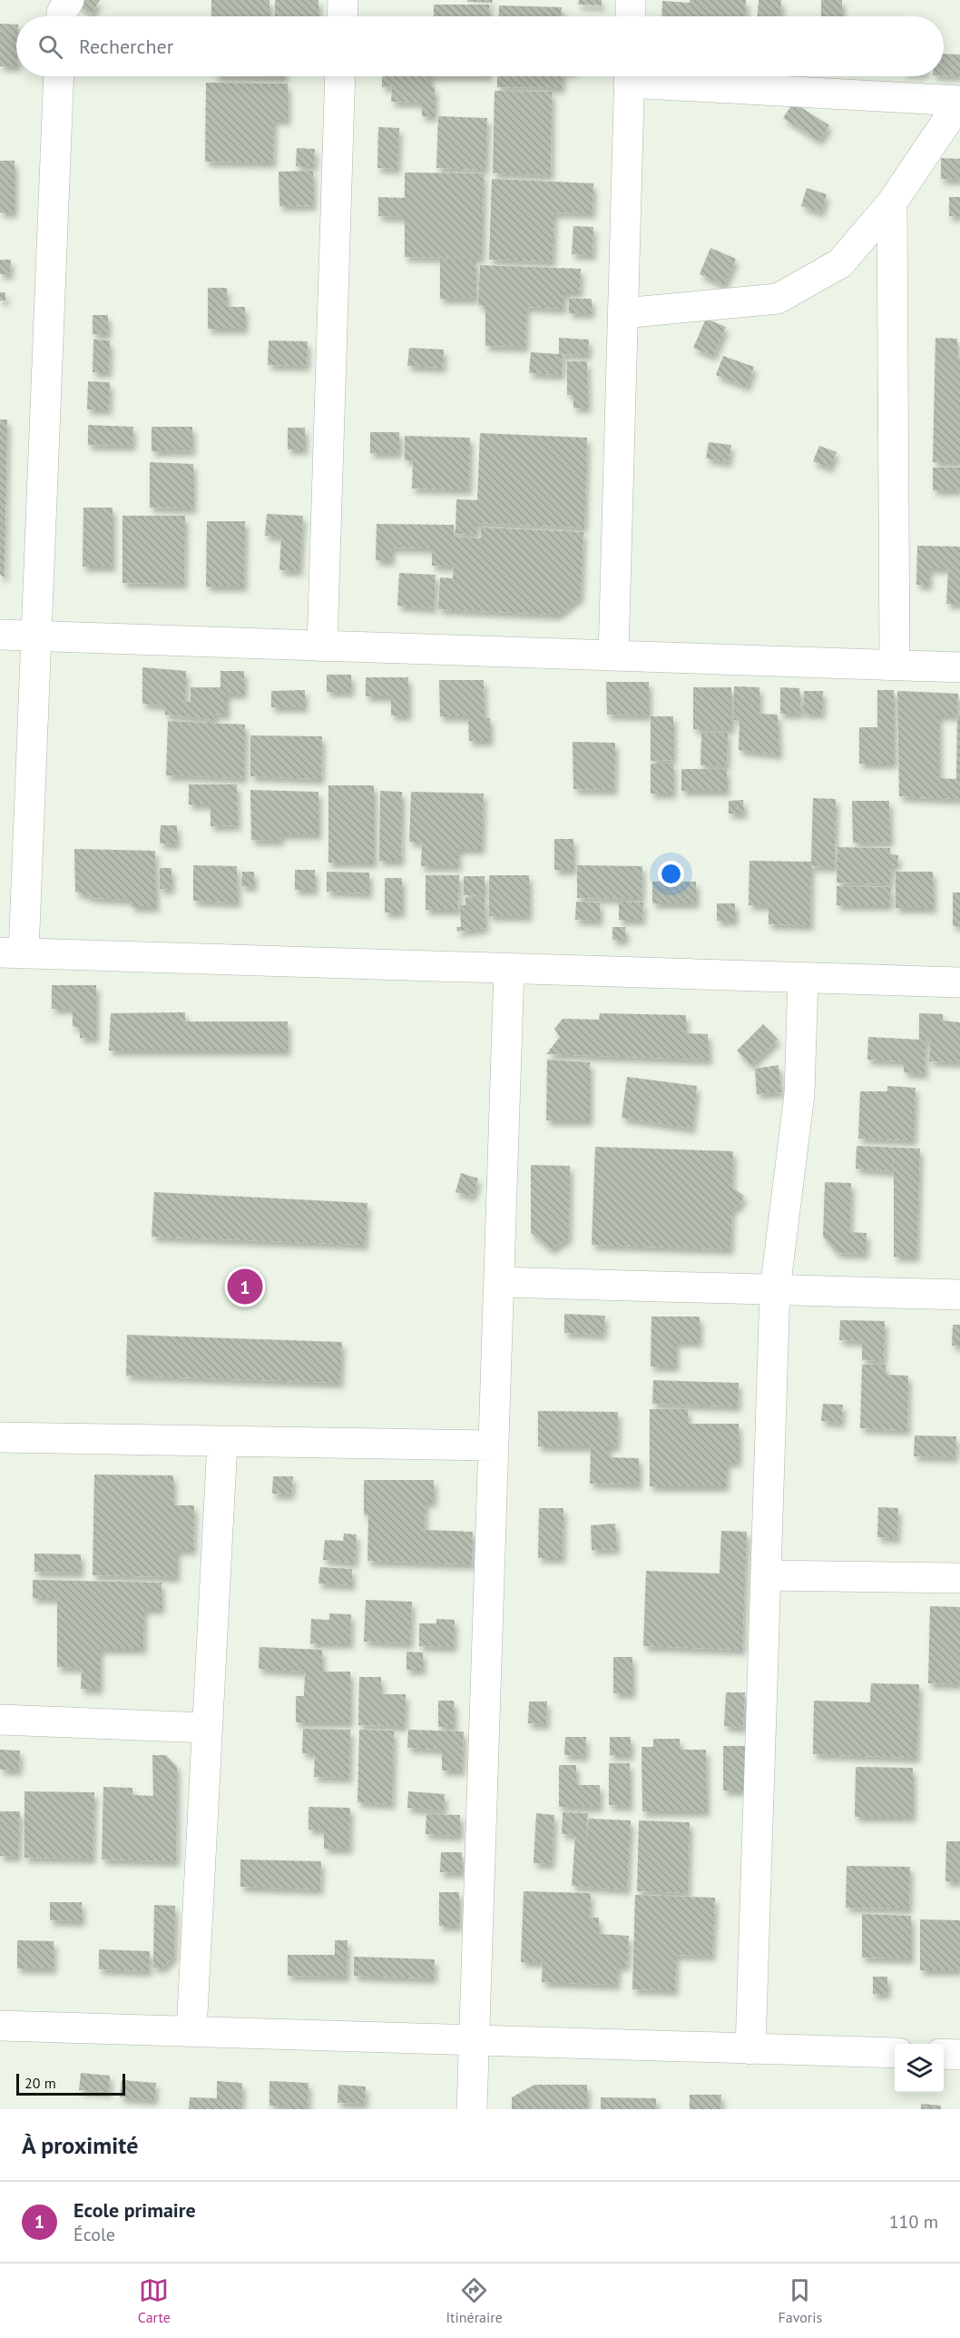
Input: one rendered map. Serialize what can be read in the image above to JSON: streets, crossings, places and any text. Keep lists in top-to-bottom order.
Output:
{
  "scale_bar": "20 m",
  "page": {
    "search": "Rechercher",
    "pins": "1",
    "scale": "20 m",
    "heading": "À proximité",
    "list": [
      {
        "mark": "1",
        "name": "Ecole primaire",
        "note": "École",
        "value": "110 m"
      }
    ],
    "nav": ["Carte", "Itinéraire", "Favoris"]
  }
}
